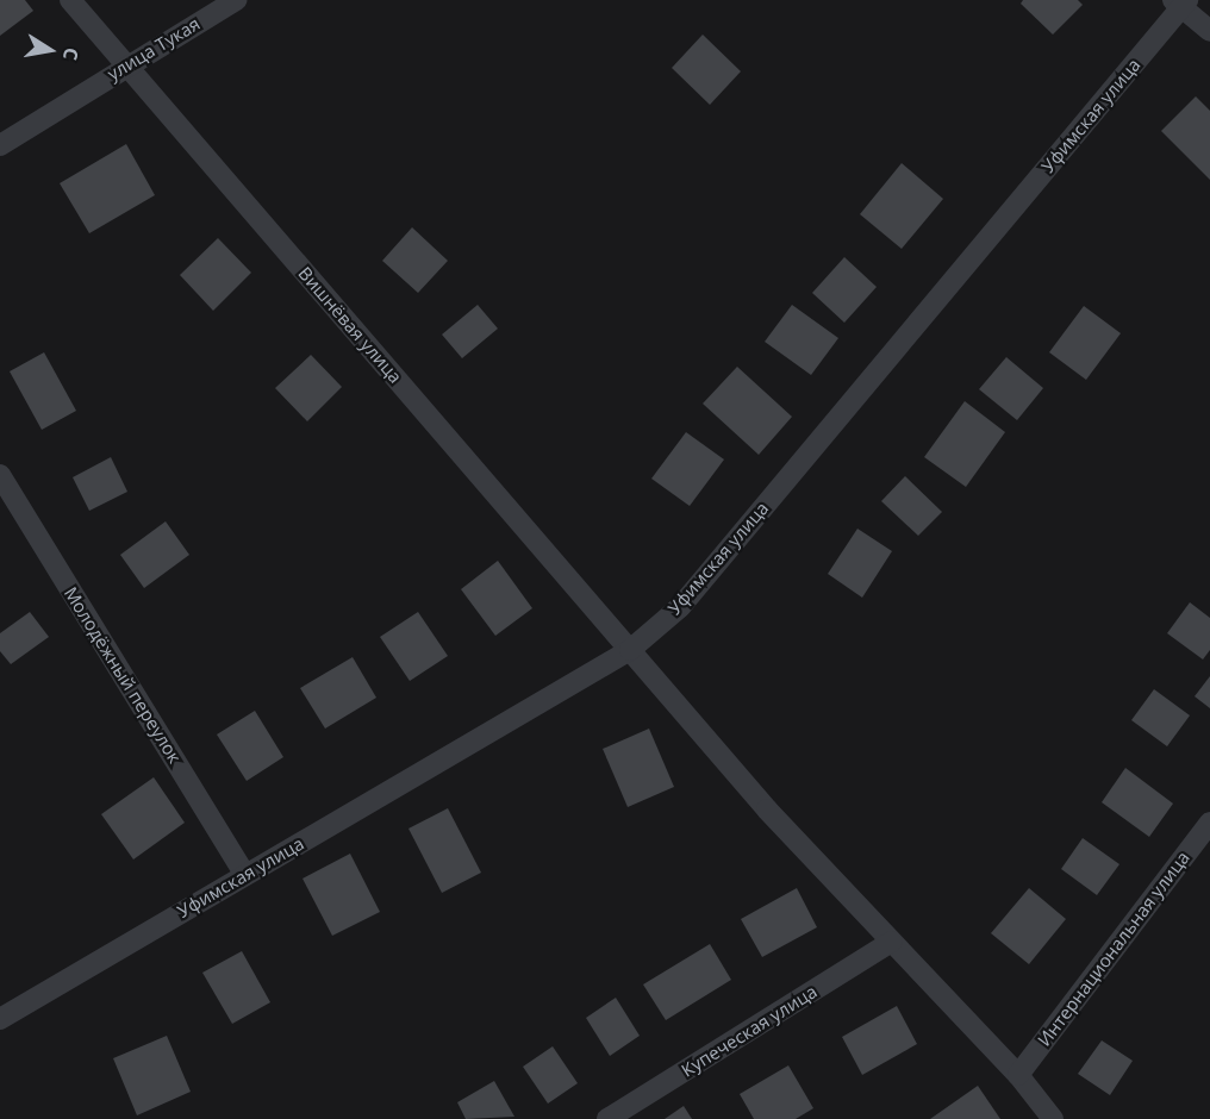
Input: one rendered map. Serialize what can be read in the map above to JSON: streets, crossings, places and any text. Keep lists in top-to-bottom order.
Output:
{
  "streets": {
    "street": [
      "улица Тукая",
      "Уфимская улица",
      "Вишнёвая улица",
      "Молодёжный переулок",
      "Интернациональная улица",
      "Купеческая улица"
    ]
  },
  "crossings": [
    ["улица Тукая", "Вишнёвая улица"],
    ["Уфимская улица", "Вишнёвая улица"],
    ["Уфимская улица", "Молодёжный переулок"],
    ["Вишнёвая улица", "Интернациональная улица"],
    ["Вишнёвая улица", "Купеческая улица"]
  ],
  "north": "right"
}
